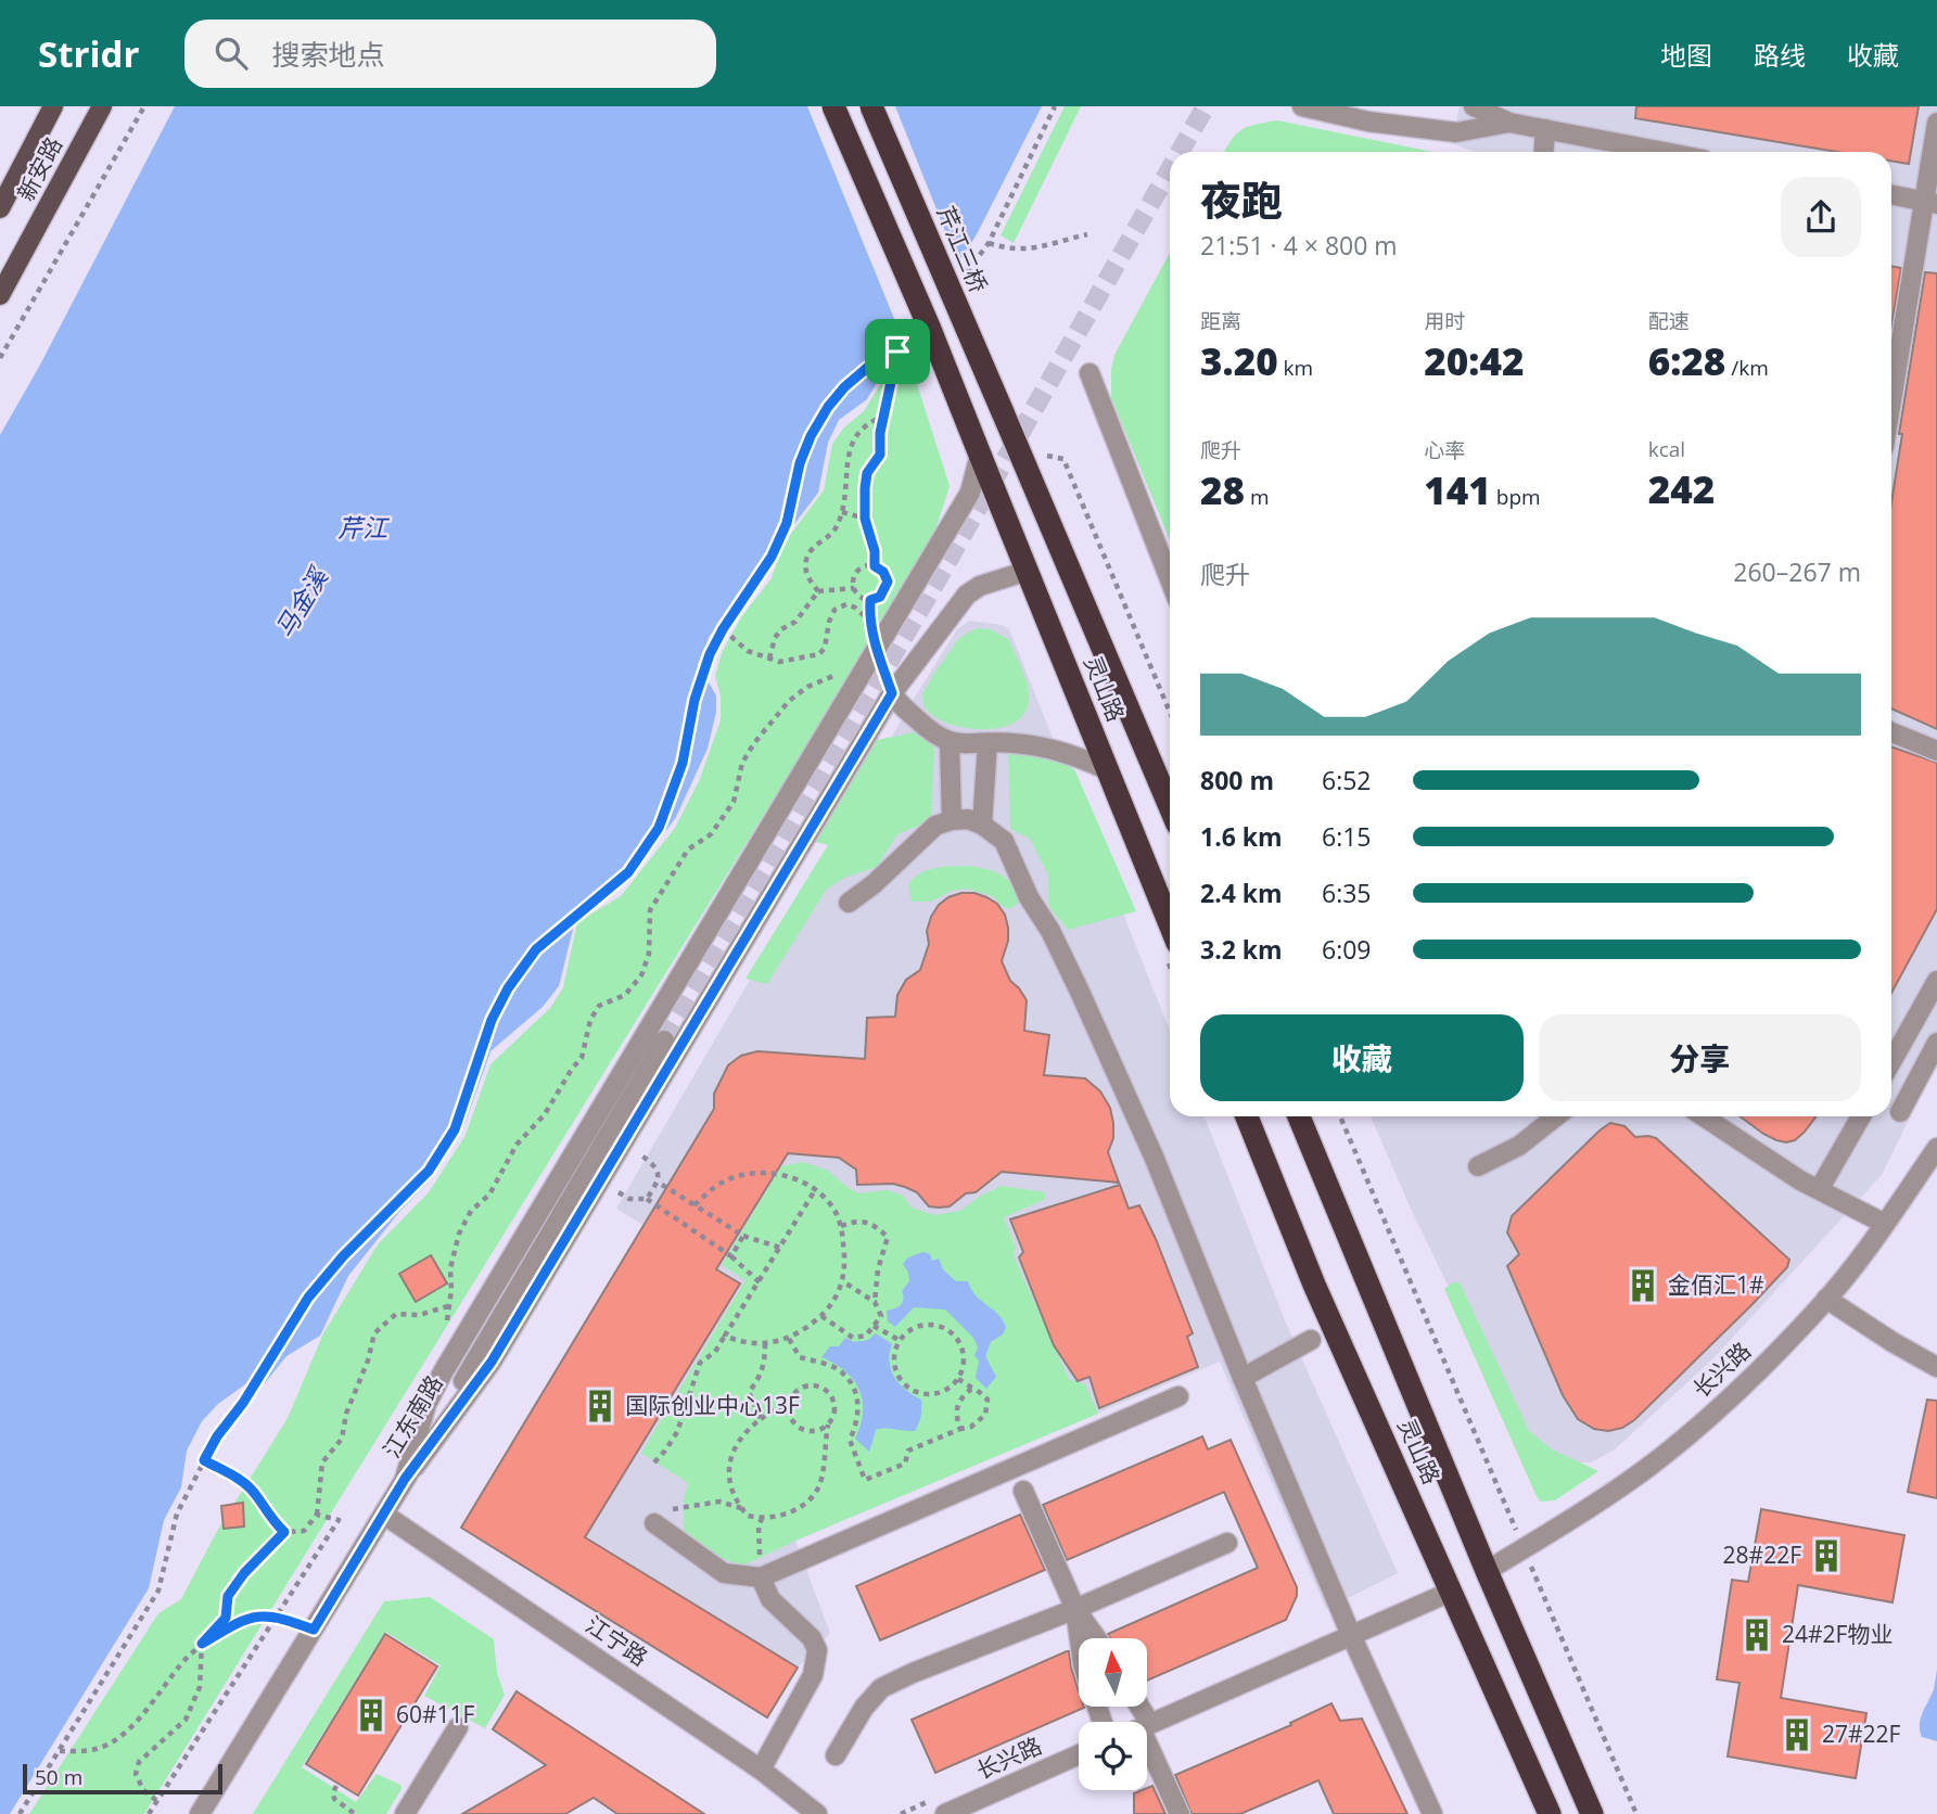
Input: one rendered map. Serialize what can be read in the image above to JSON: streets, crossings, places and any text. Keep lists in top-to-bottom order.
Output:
{
  "streets": {
    "highway": ["芹江三桥", "灵山路"],
    "main road": ["新安路"],
    "street": ["长兴路", "江东南路", "江宁路"]
  },
  "crossings": [
    ["芹江三桥", "灵山路"],
    ["灵山路", "长兴路"],
    ["江东南路", "江宁路"]
  ],
  "water": ["芹江", "马金溪"],
  "places": {
    "building": [
      "金佰汇1#",
      "国际创业中心13F",
      "28#22F",
      "24#2F物业",
      "60#11F",
      "27#22F"
    ]
  },
  "scale_bar": "50 m",
  "north": "top",
  "page": {
    "header": "Stridr",
    "search": "搜索地点",
    "nav": ["地图", "路线", "收藏"],
    "heading": ["夜跑", "21:51 · 4 × 800 m"],
    "stats": [
      ["距离", "3.20 km"],
      ["用时", "20:42"],
      ["配速", "6:28 /km"],
      ["爬升", "28 m"],
      ["心率", "141 bpm"],
      ["kcal", "242"]
    ],
    "chart": ["爬升", "260–267 m"],
    "list": [
      {
        "name": "800 m",
        "note": "6:52"
      },
      {
        "name": "1.6 km",
        "note": "6:15"
      },
      {
        "name": "2.4 km",
        "note": "6:35"
      },
      {
        "name": "3.2 km",
        "note": "6:09"
      }
    ],
    "buttons": ["收藏", "分享"],
    "scale": "50 m"
  }
}
